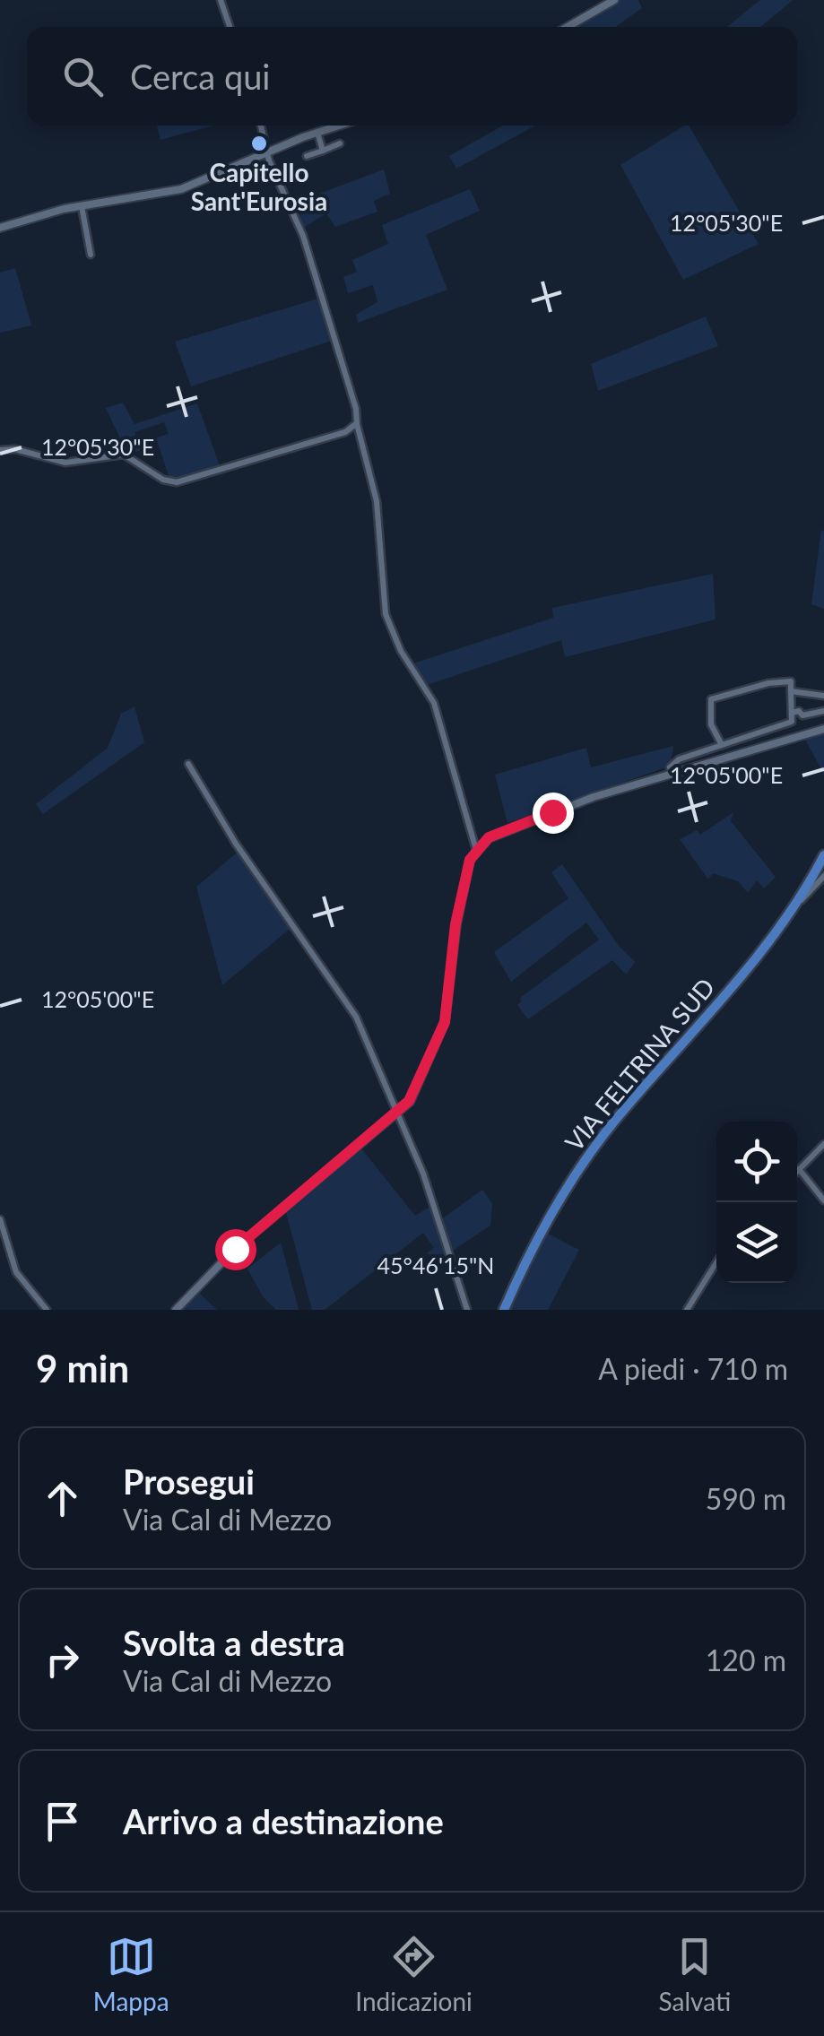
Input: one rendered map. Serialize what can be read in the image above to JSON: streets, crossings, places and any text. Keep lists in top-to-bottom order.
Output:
{
  "streets": {
    "main road": ["VIA FELTRINA SUD"]
  },
  "places": ["Capitello Sant'Eurosia"],
  "page": {
    "search": "Cerca qui",
    "heading": ["9 min", "A piedi · 710 m"],
    "list": [
      ["Prosegui", "Via Cal di Mezzo", "590 m"],
      ["Svolta a destra", "Via Cal di Mezzo", "120 m"],
      "Arrivo a destinazione"
    ],
    "nav": ["Mappa", "Indicazioni", "Salvati"]
  },
  "coordinates": ["12°05'30\"E", "12°05'00\"E", "45°46'15\"N"]
}
